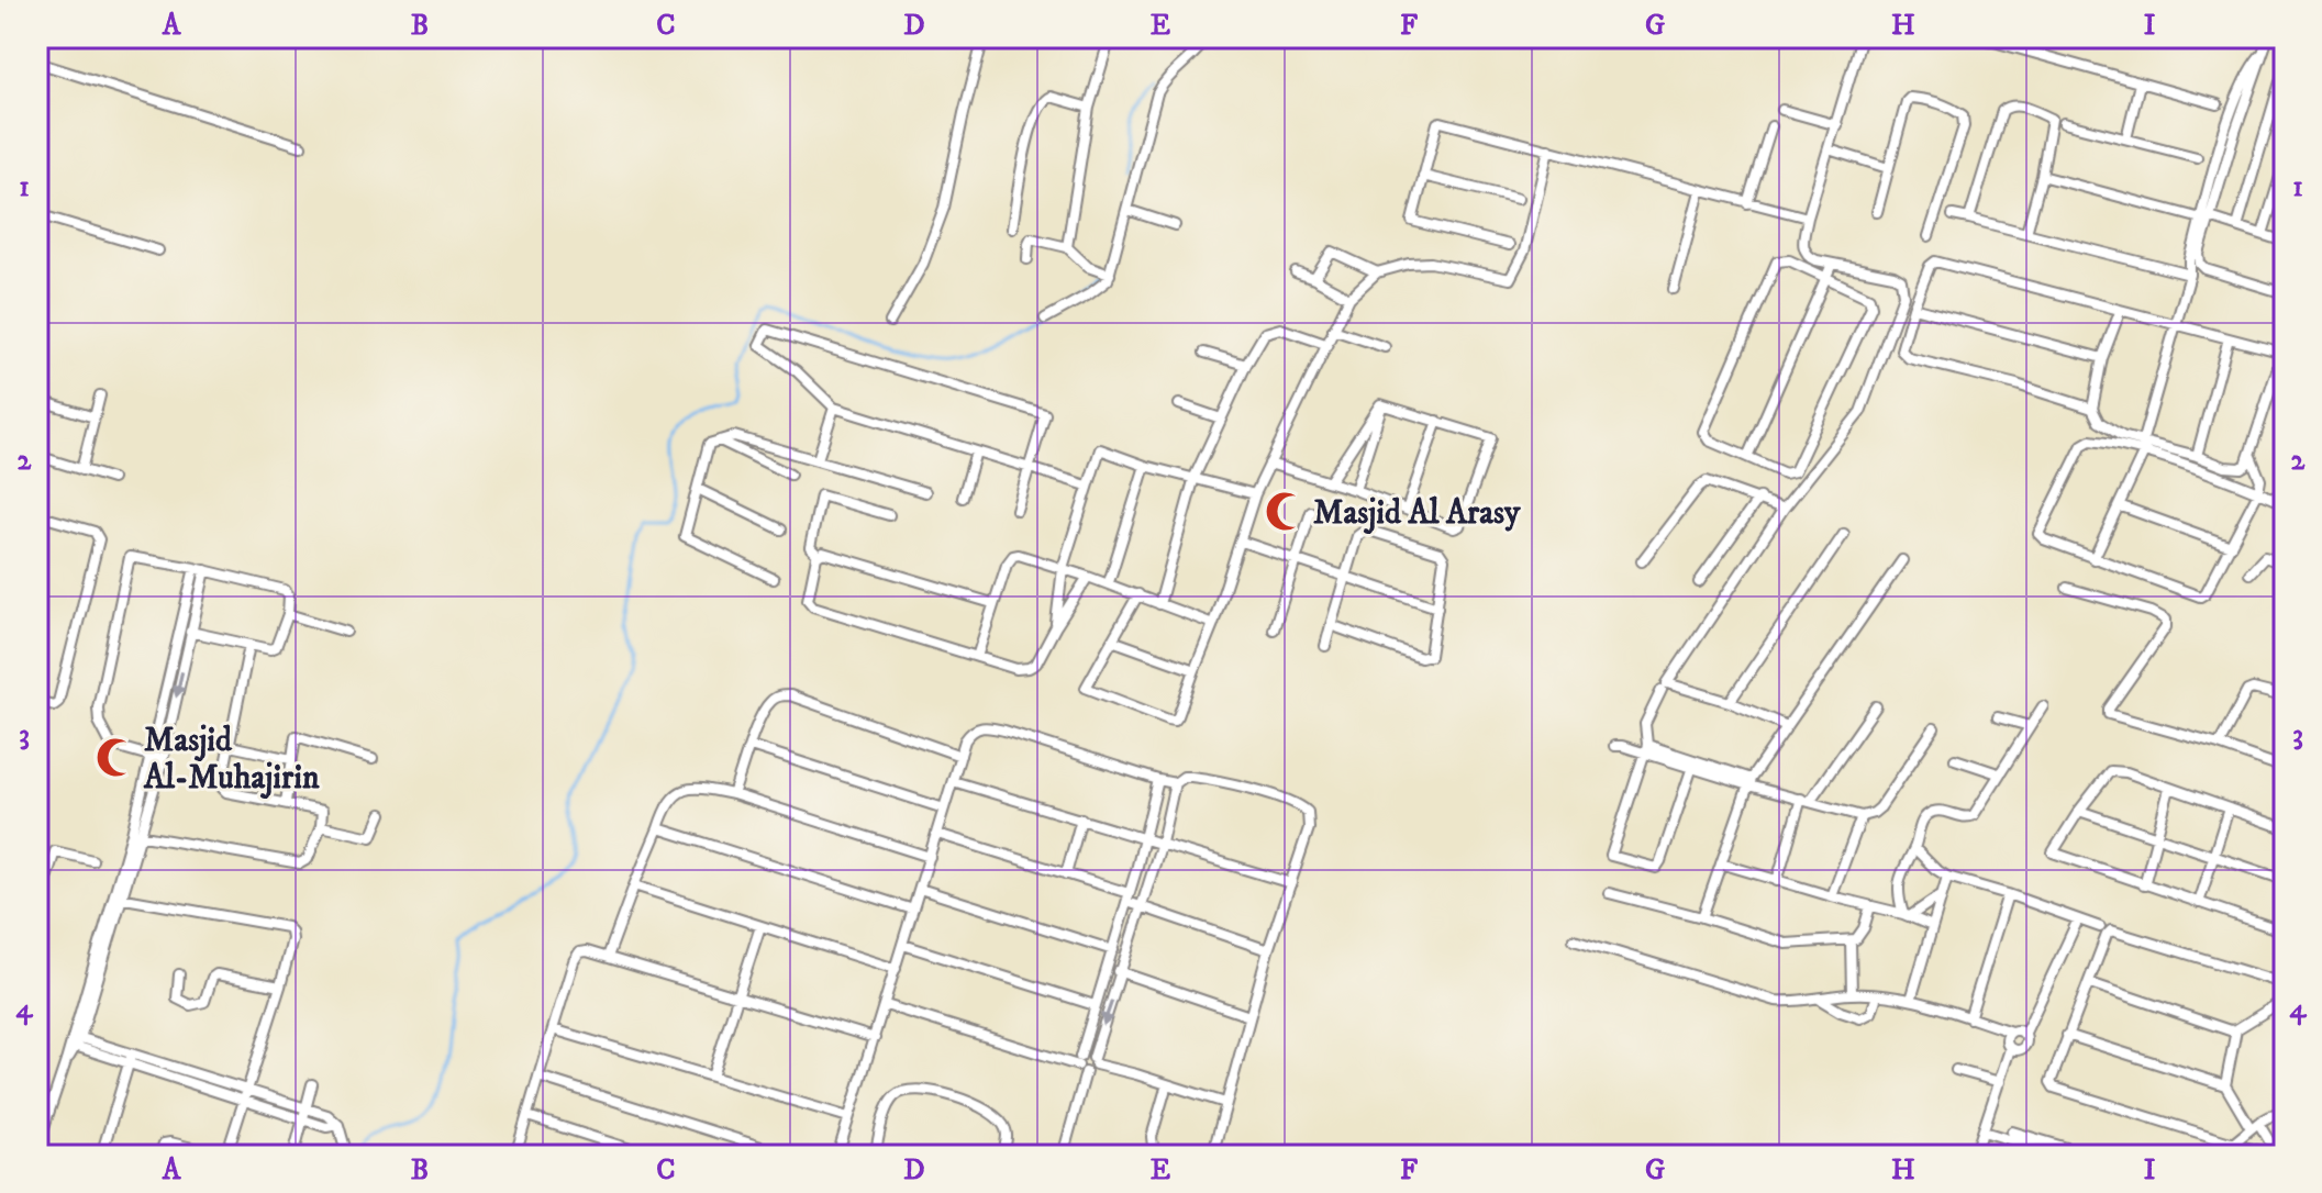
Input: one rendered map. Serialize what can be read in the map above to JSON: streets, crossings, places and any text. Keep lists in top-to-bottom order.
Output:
{
  "places": {
    "mosque": ["Masjid Al Arasy", "Masjid Al-Muhajirin"]
  },
  "grid": {
    "columns": [
      "A",
      "B",
      "C",
      "D",
      "E",
      "F",
      "G",
      "H",
      "I"
    ],
    "rows": [
      "1",
      "2",
      "3",
      "4"
    ]
  }
}
